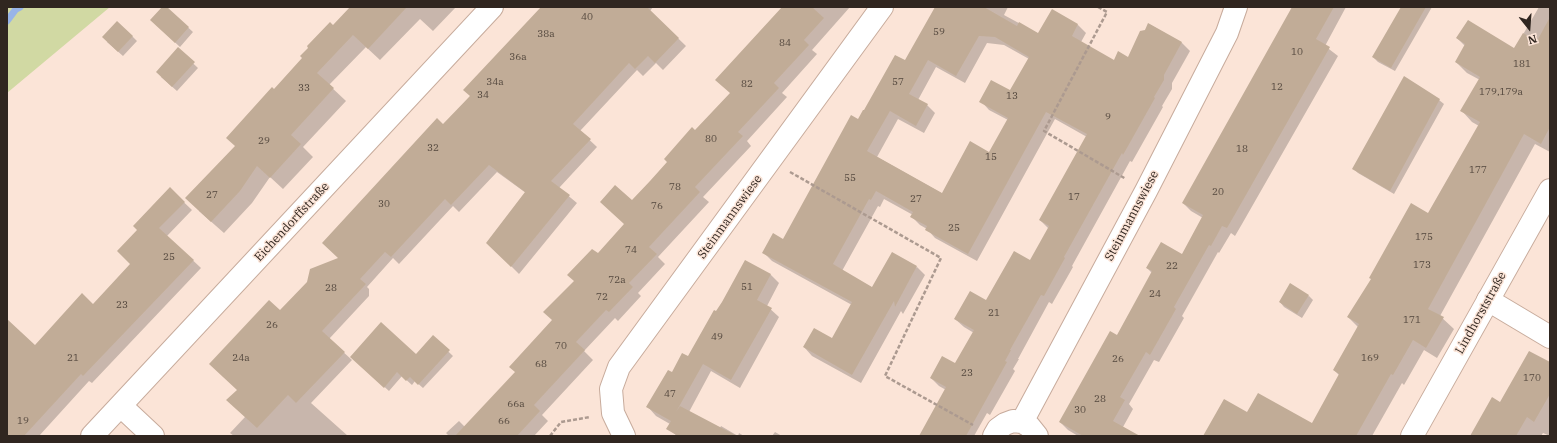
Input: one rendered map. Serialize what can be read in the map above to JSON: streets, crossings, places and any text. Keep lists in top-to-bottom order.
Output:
{
  "streets": {
    "street": ["Steinmannswiese", "Eichendorffstraße", "Lindhorststraße"]
  },
  "house_numbers": [
    "40",
    "59",
    "38a",
    "84",
    "10",
    "36a",
    "181",
    "34a",
    "57",
    "82",
    "12",
    "33",
    "179,179a",
    "34",
    "13",
    "9",
    "80",
    "29",
    "32",
    "18",
    "15",
    "177",
    "55",
    "78",
    "20",
    "27",
    "17",
    "27",
    "30",
    "76",
    "25",
    "175",
    "74",
    "25",
    "173",
    "22",
    "72a",
    "51",
    "28",
    "24",
    "72",
    "23",
    "21",
    "171",
    "26",
    "49",
    "70",
    "21",
    "24a",
    "169",
    "26",
    "68",
    "23",
    "170",
    "47",
    "28",
    "66a",
    "30",
    "19",
    "66"
  ],
  "north": "bottom"
}
